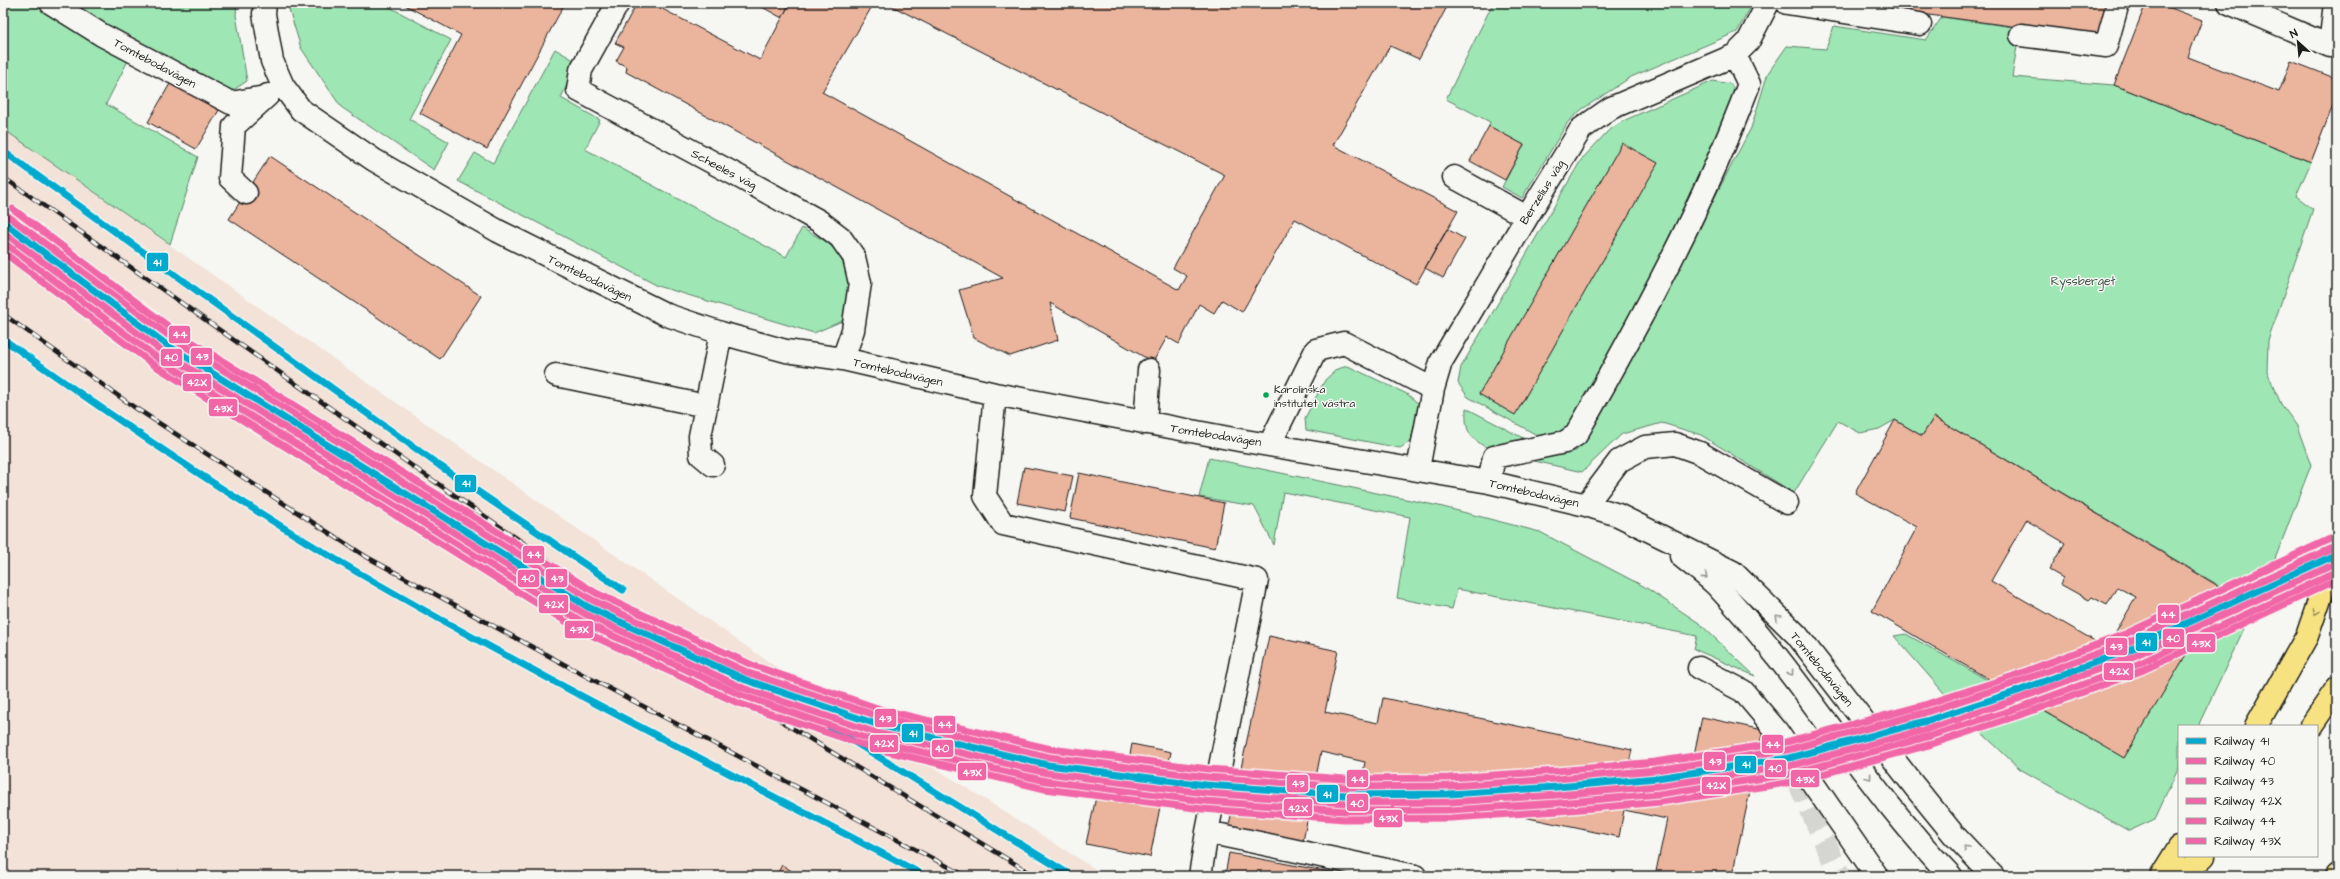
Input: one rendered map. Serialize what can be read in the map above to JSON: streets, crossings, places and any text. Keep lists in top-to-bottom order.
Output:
{
  "streets": {
    "street": ["Tomtebodavägen", "Scheeles väg", "Berzelius väg"]
  },
  "crossings": [
    ["Tomtebodavägen", "Scheeles väg"],
    ["Tomtebodavägen", "Berzelius väg"]
  ],
  "parks": ["Ryssberget"],
  "places": ["Karolinska institutet västra"],
  "lines": [
    "rail line 41",
    "rail line 44",
    "rail line 43",
    "rail line 40",
    "rail line 42X",
    "rail line 43X"
  ],
  "legend": [
    "Railway 41",
    "Railway 40",
    "Railway 43",
    "Railway 42X",
    "Railway 44",
    "Railway 43X"
  ],
  "north": "top left"
}
